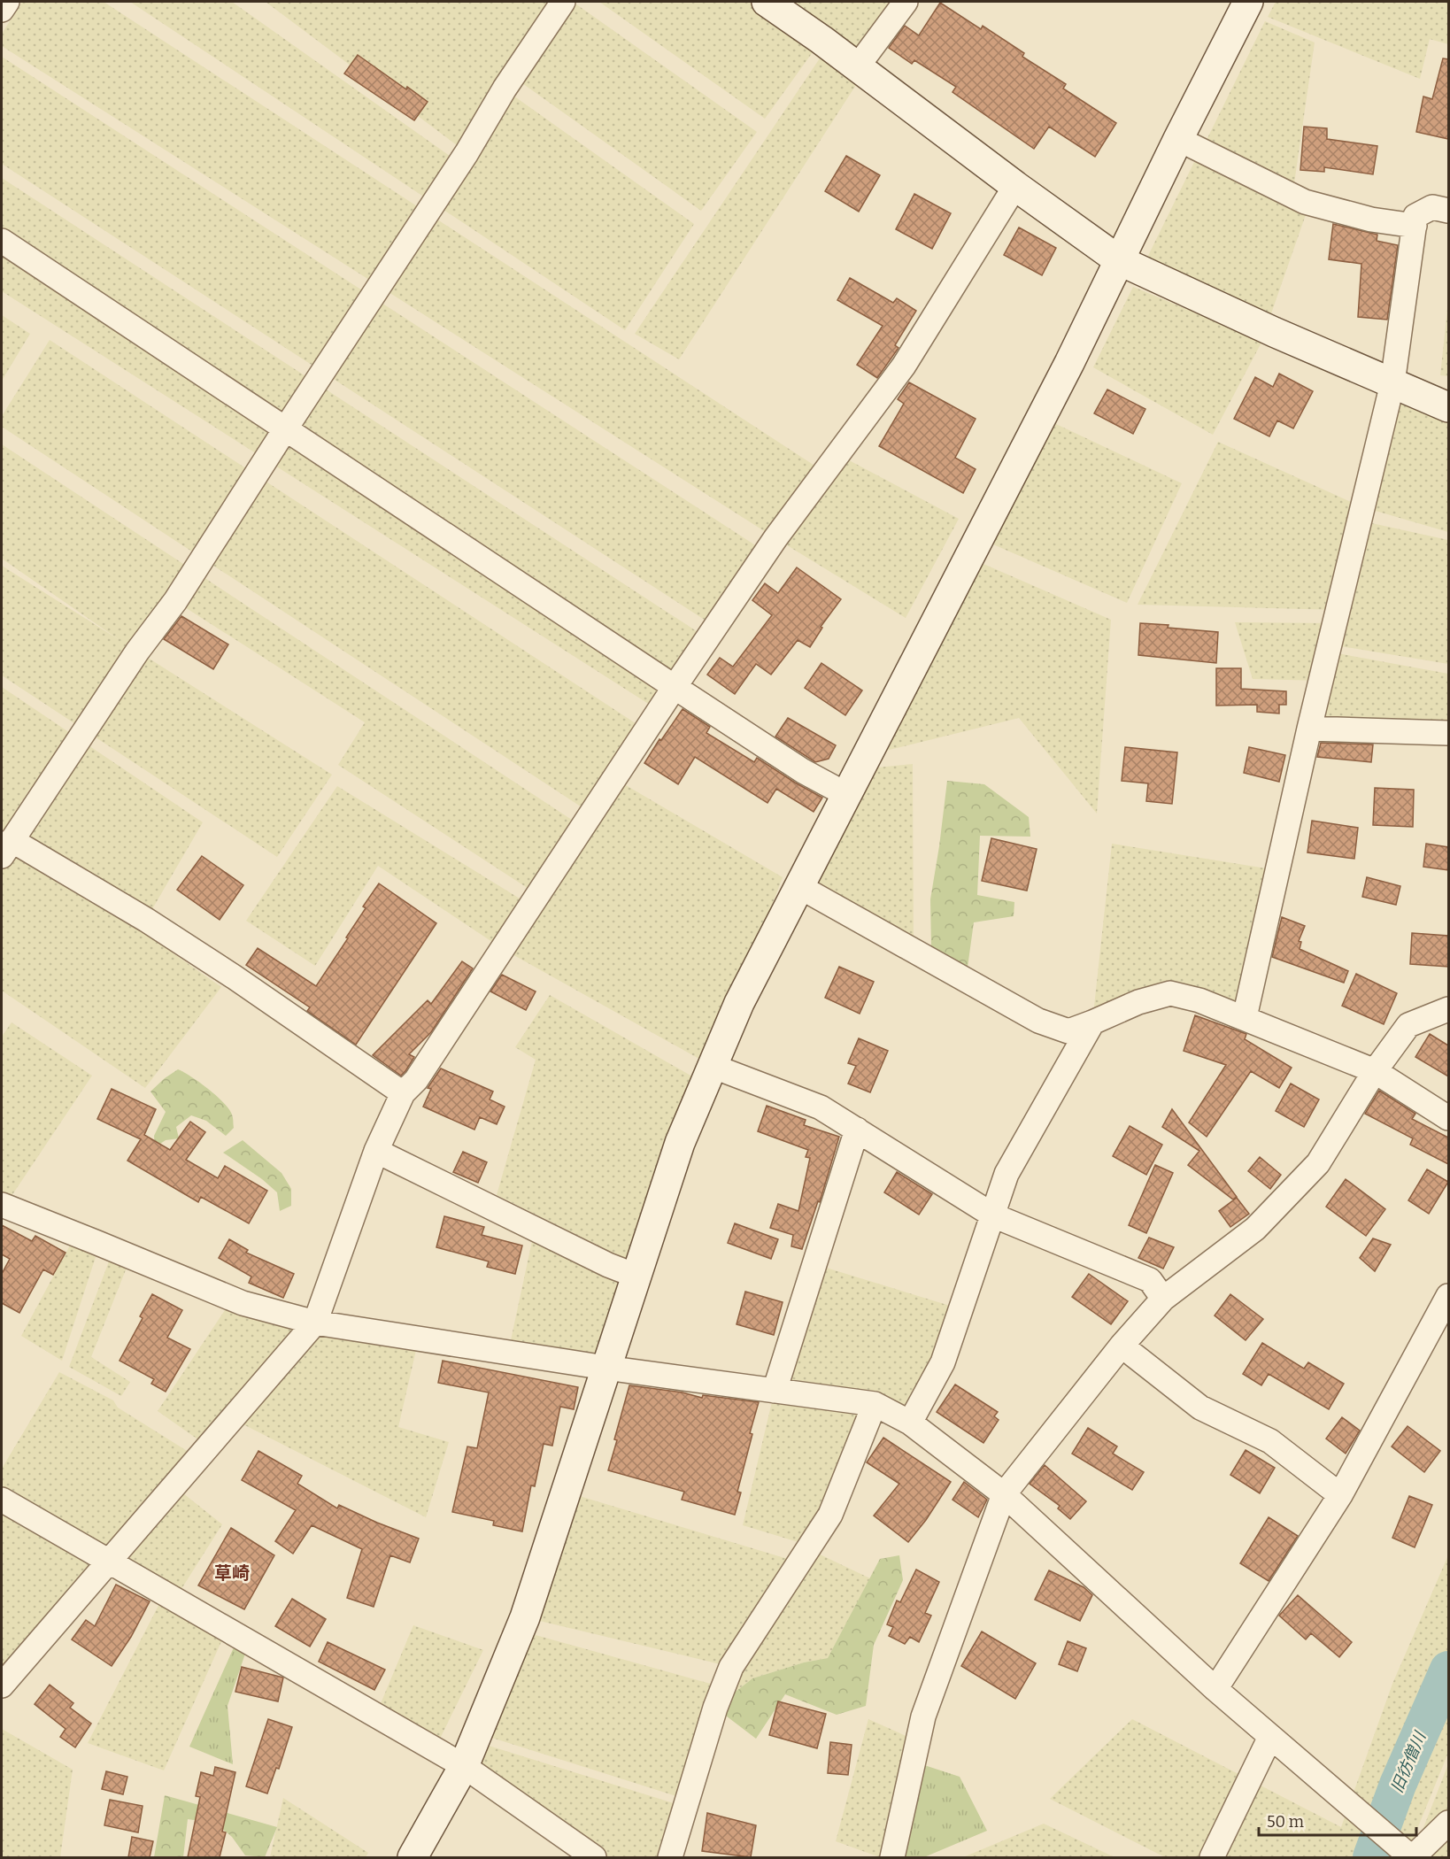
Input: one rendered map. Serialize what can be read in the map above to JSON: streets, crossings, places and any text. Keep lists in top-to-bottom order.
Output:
{
  "districts": ["草崎"],
  "water": ["旧彷僧川"],
  "scale_bar": "50 m"
}
